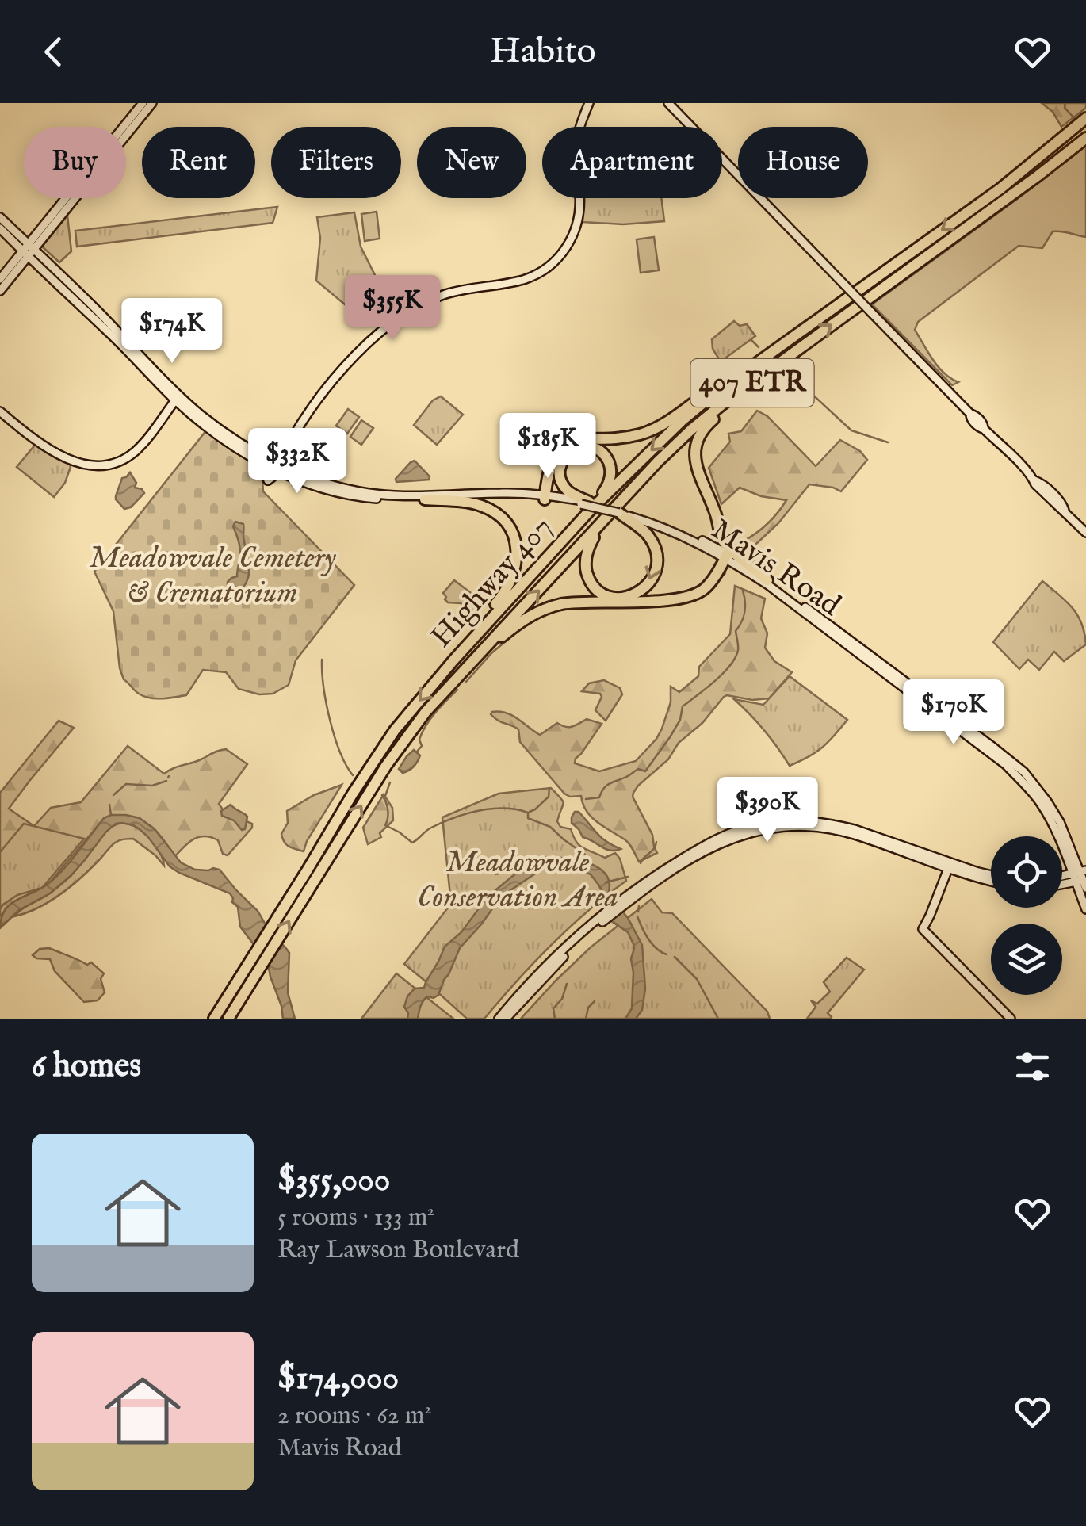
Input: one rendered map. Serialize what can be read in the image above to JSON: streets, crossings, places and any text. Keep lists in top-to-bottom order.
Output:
{
  "streets": {
    "highway": ["407 ETR", "Highway 407"],
    "main road": ["Mavis Road"]
  },
  "crossings": [
    ["Mavis Road", "Highway 407"]
  ],
  "parks": ["Meadowvale Cemetery & Crematorium", "Meadowvale Conservation Area"],
  "page": {
    "header": "Habito",
    "chip": [
      "Buy",
      "Rent",
      "Filters",
      "New",
      "Apartment",
      "House"
    ],
    "price": [
      "$355K",
      "$174K",
      "$185K",
      "$332K",
      "$170K",
      "$390K"
    ],
    "heading": "6 homes",
    "list": [
      {
        "name": "$355,000",
        "note": "5 rooms · 133 m² · Ray Lawson Boulevard"
      },
      {
        "name": "$174,000",
        "note": "2 rooms · 62 m² · Mavis Road"
      }
    ]
  }
}
